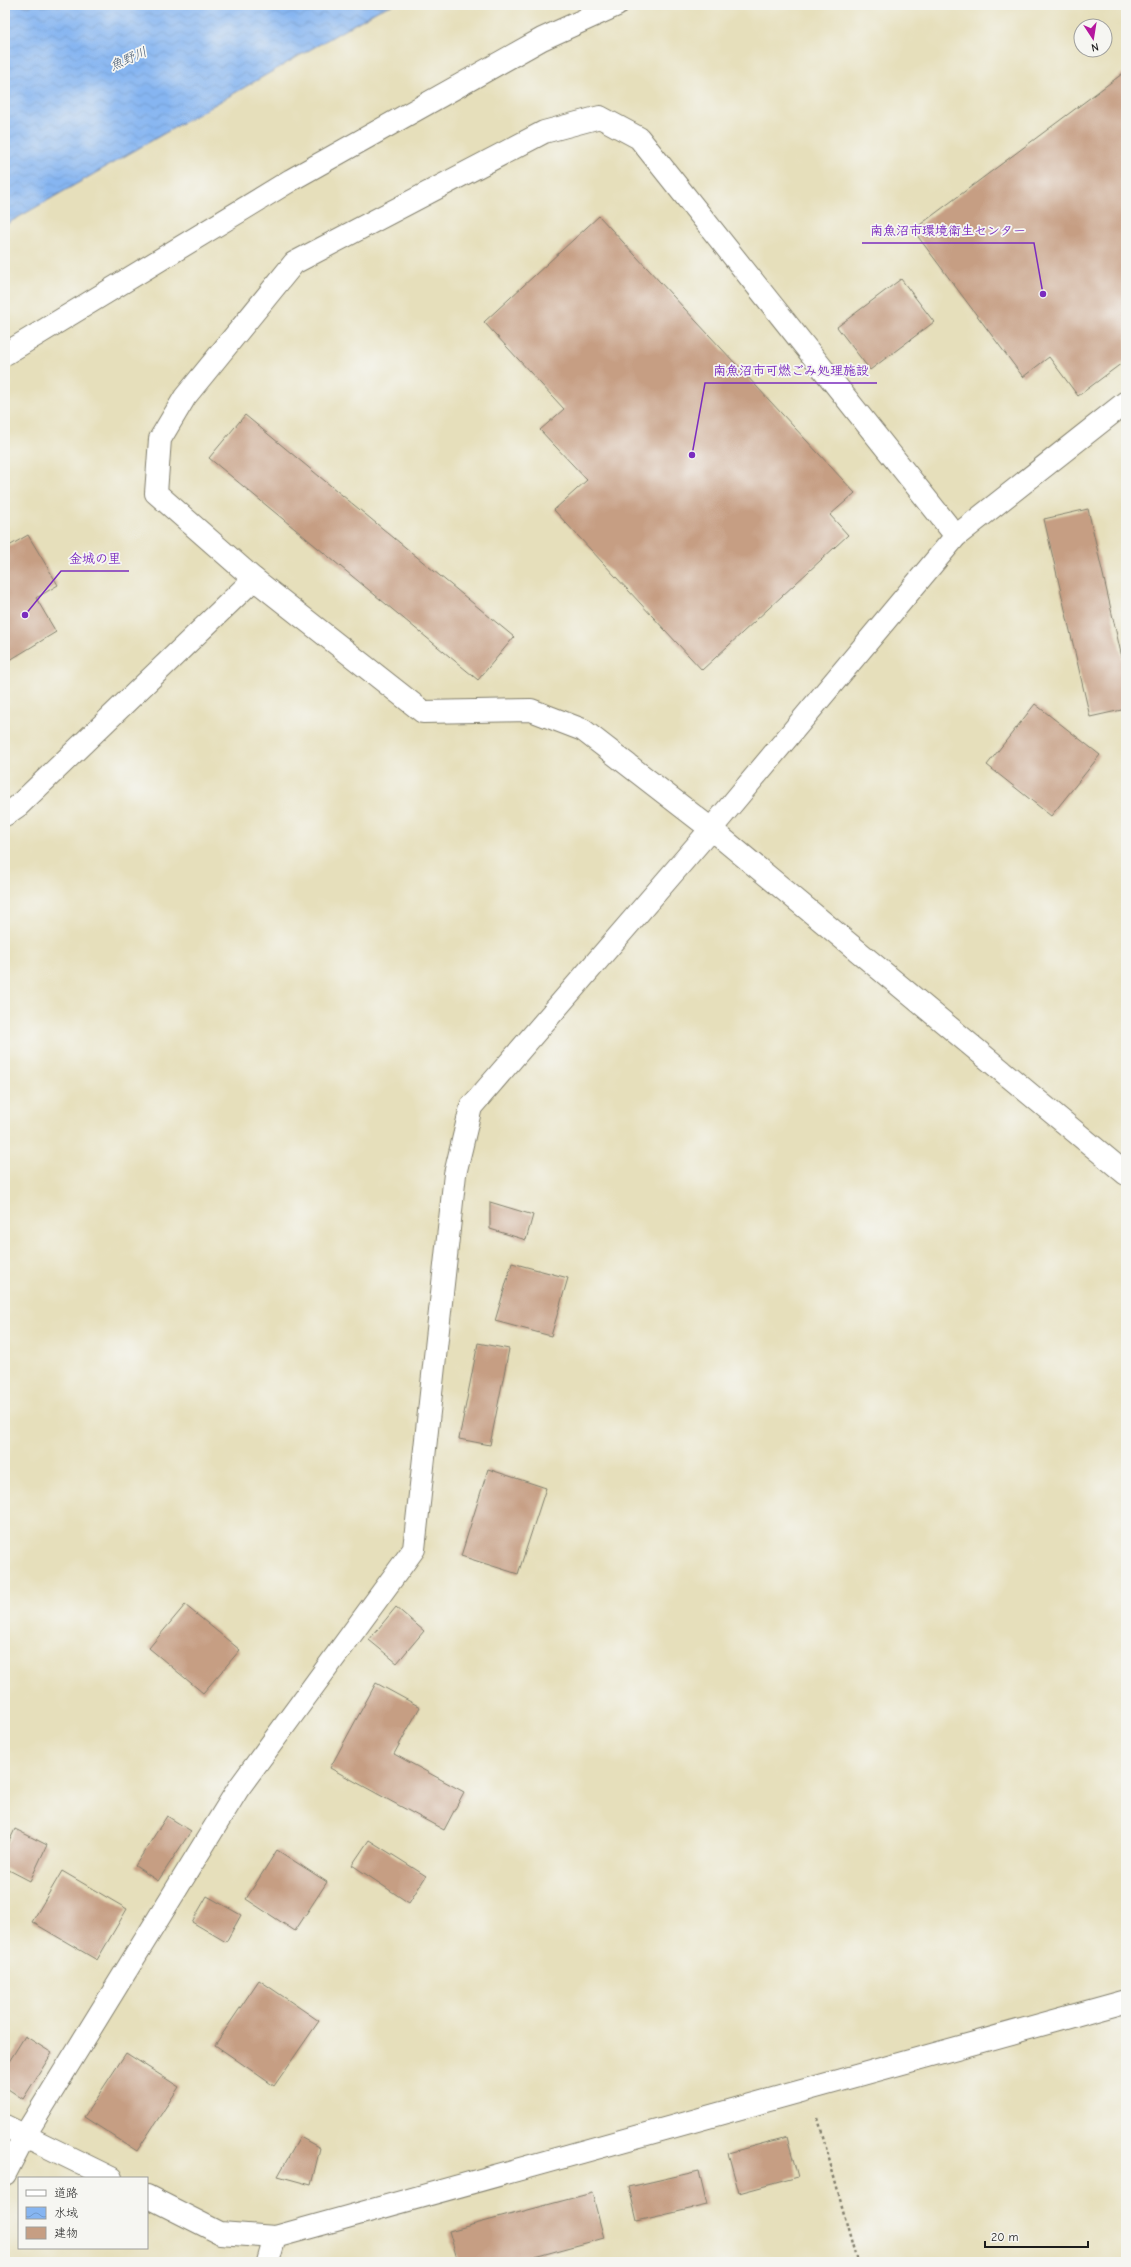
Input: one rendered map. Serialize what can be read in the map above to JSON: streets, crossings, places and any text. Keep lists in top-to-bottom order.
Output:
{
  "water": ["魚野川"],
  "places": ["南魚沼市環境衛生センター", "南魚沼市可燃ごみ処理施設", "金城の里"],
  "legend": ["道路", "水域", "建物"],
  "scale_bar": "20 m",
  "north": "bottom"
}
